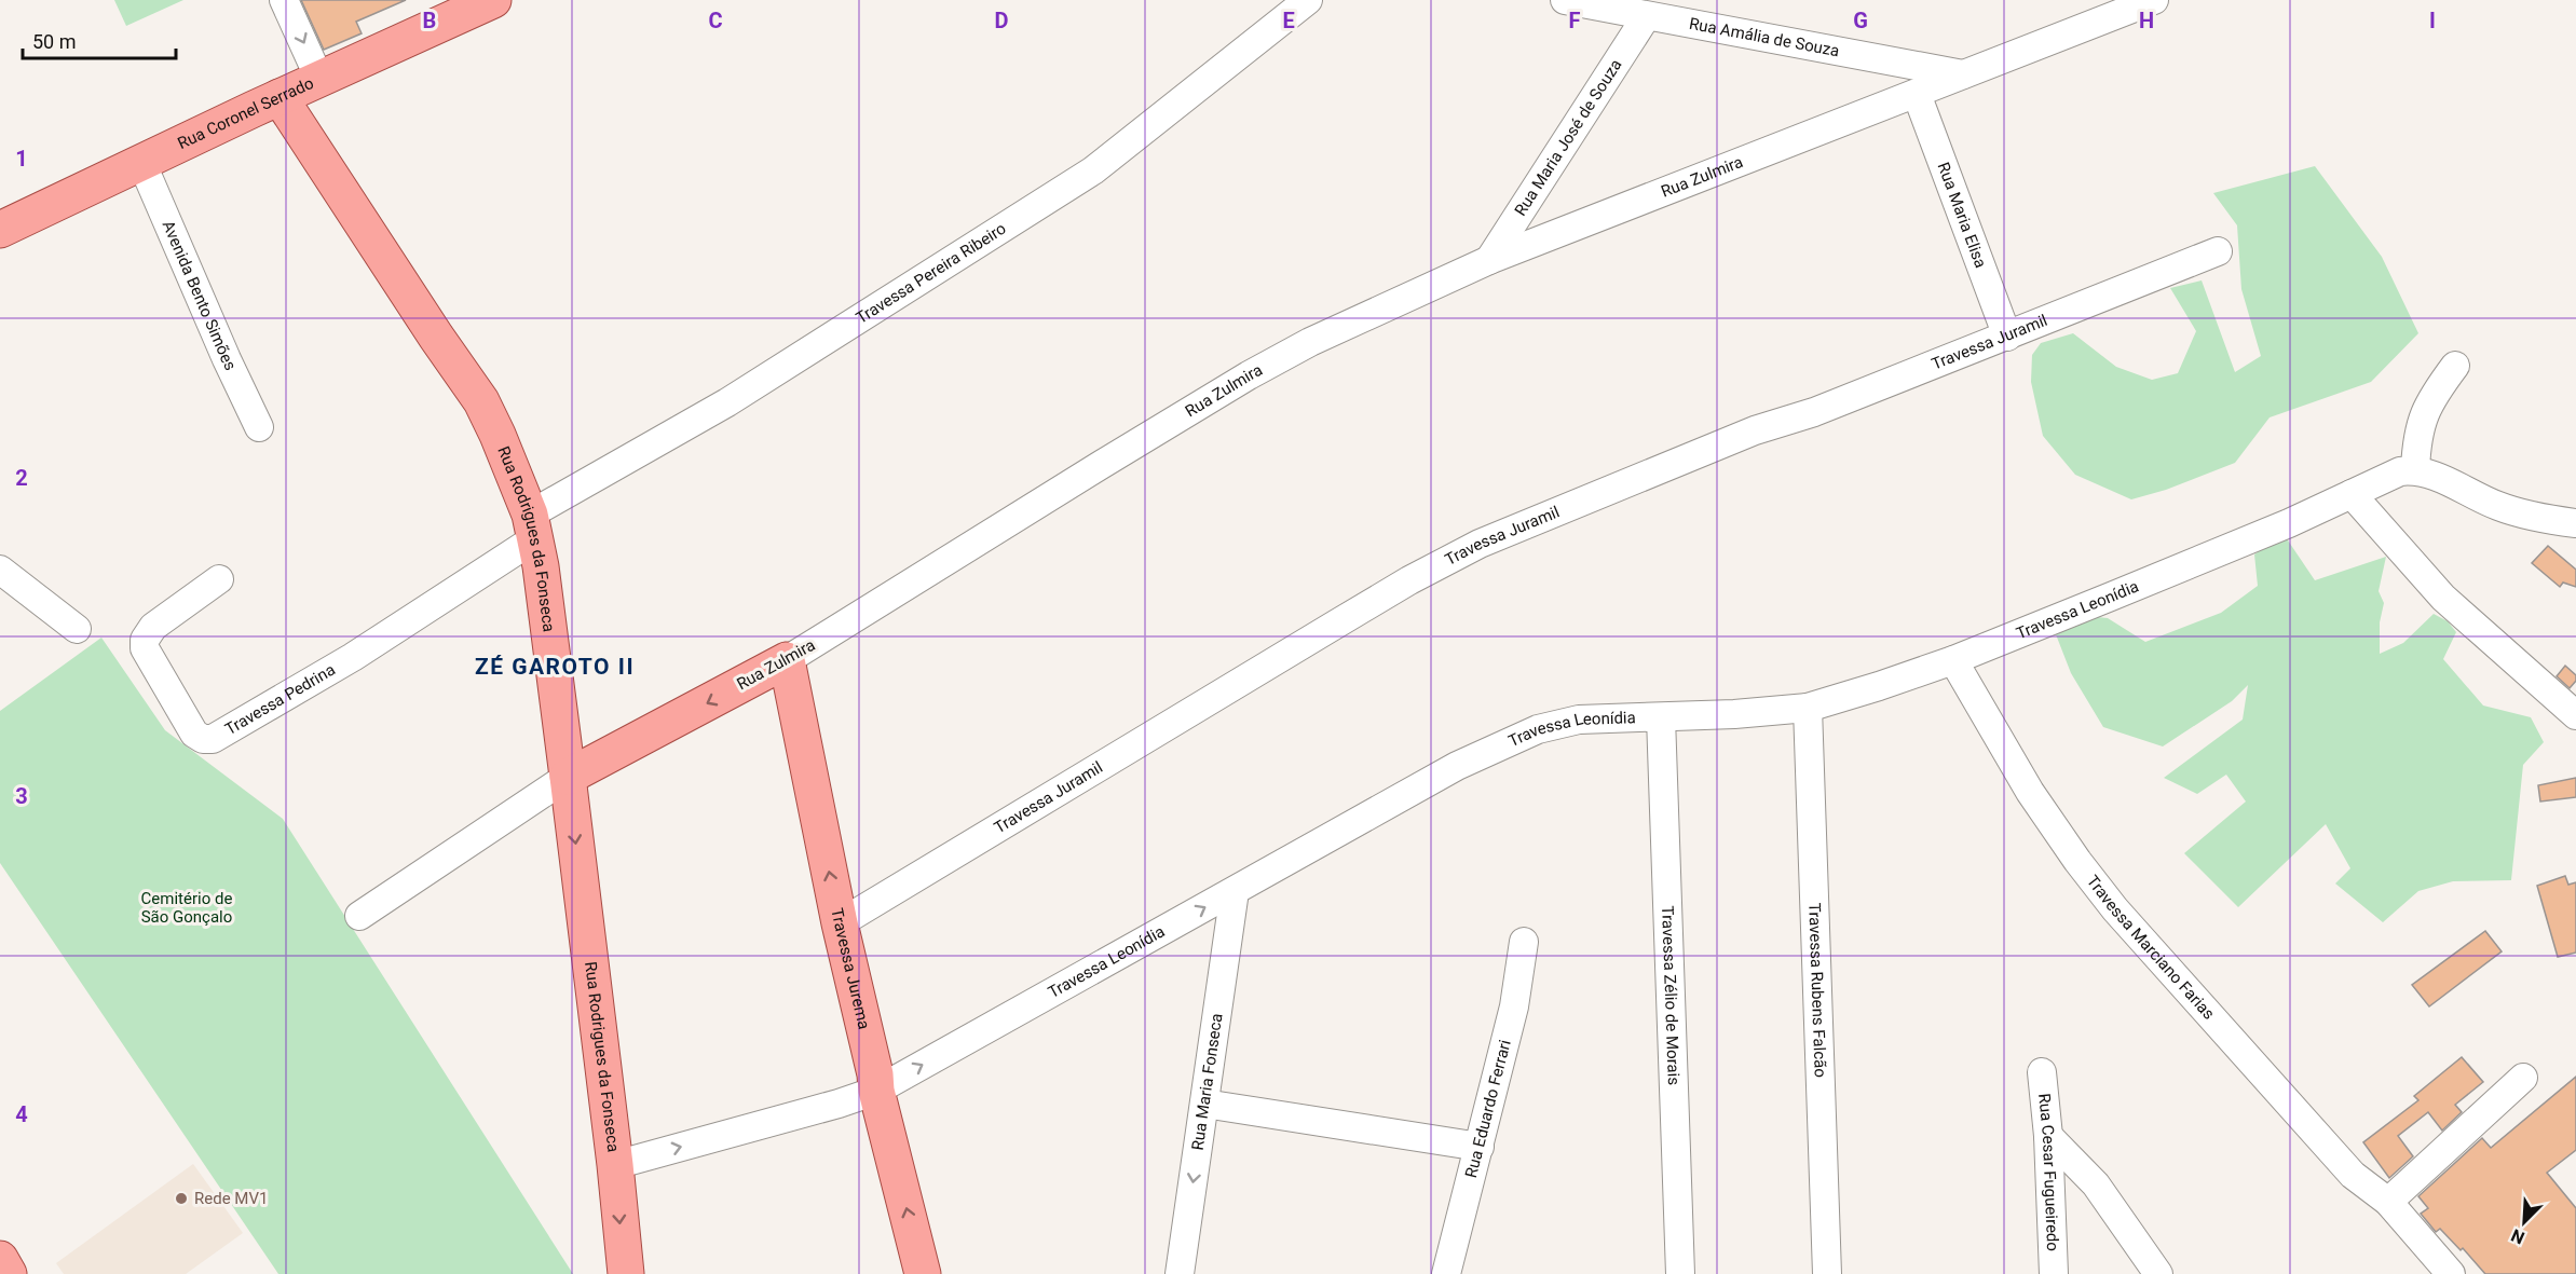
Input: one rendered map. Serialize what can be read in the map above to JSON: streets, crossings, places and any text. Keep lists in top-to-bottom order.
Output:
{
  "streets": {
    "main road": [
      "Rua Coronel Serrado",
      "Rua Zulmira",
      "Rua Rodrigues da Fonseca",
      "Travessa Jurema"
    ],
    "street": [
      "Rua Amália de Souza",
      "Rua Maria José de Souza",
      "Rua Maria Elisa",
      "Travessa Pereira Ribeiro",
      "Avenida Bento Simões",
      "Travessa Juramil",
      "Travessa Leonídia",
      "Travessa Pedrina",
      "Travessa Marciano Farias",
      "Travessa Rubens Falcão",
      "Travessa Zélio de Morais",
      "Rua Maria Fonseca",
      "Rua Eduardo Ferrari",
      "Rua Cesar Fugueiredo"
    ]
  },
  "crossings": [
    ["Rua Amália de Souza", "Rua Maria José de Souza"],
    ["Rua Amália de Souza", "Rua Zulmira"],
    ["Rua Coronel Serrado", "Avenida Bento Simões"],
    ["Rua Coronel Serrado", "Rua Rodrigues da Fonseca"],
    ["Rua Maria José de Souza", "Rua Zulmira"],
    ["Rua Zulmira", "Rua Maria Elisa"],
    ["Rua Zulmira", "Rua Rodrigues da Fonseca"],
    ["Rua Zulmira", "Travessa Jurema"],
    ["Rua Maria Elisa", "Travessa Juramil"],
    ["Travessa Pereira Ribeiro", "Rua Rodrigues da Fonseca"],
    ["Travessa Pereira Ribeiro", "Travessa Pedrina"],
    ["Travessa Juramil", "Travessa Jurema"],
    ["Rua Rodrigues da Fonseca", "Travessa Leonídia"],
    ["Rua Rodrigues da Fonseca", "Travessa Pedrina"],
    ["Travessa Leonídia", "Travessa Marciano Farias"],
    ["Travessa Leonídia", "Travessa Jurema"],
    ["Travessa Leonídia", "Travessa Rubens Falcão"],
    ["Travessa Leonídia", "Travessa Zélio de Morais"],
    ["Travessa Leonídia", "Rua Maria Fonseca"]
  ],
  "one_way": ["Rua Rodrigues da Fonseca", "Travessa Jurema", "Rua Maria Fonseca"],
  "districts": ["ZÉ GAROTO II"],
  "parks": ["Cemitério de São Gonçalo"],
  "places": ["Rede MV1"],
  "scale_bar": "50 m",
  "north": "bottom left",
  "grid": {
    "columns": [
      "B",
      "C",
      "D",
      "E",
      "F",
      "G",
      "H",
      "I"
    ],
    "rows": [
      "1",
      "2",
      "3",
      "4"
    ]
  }
}
